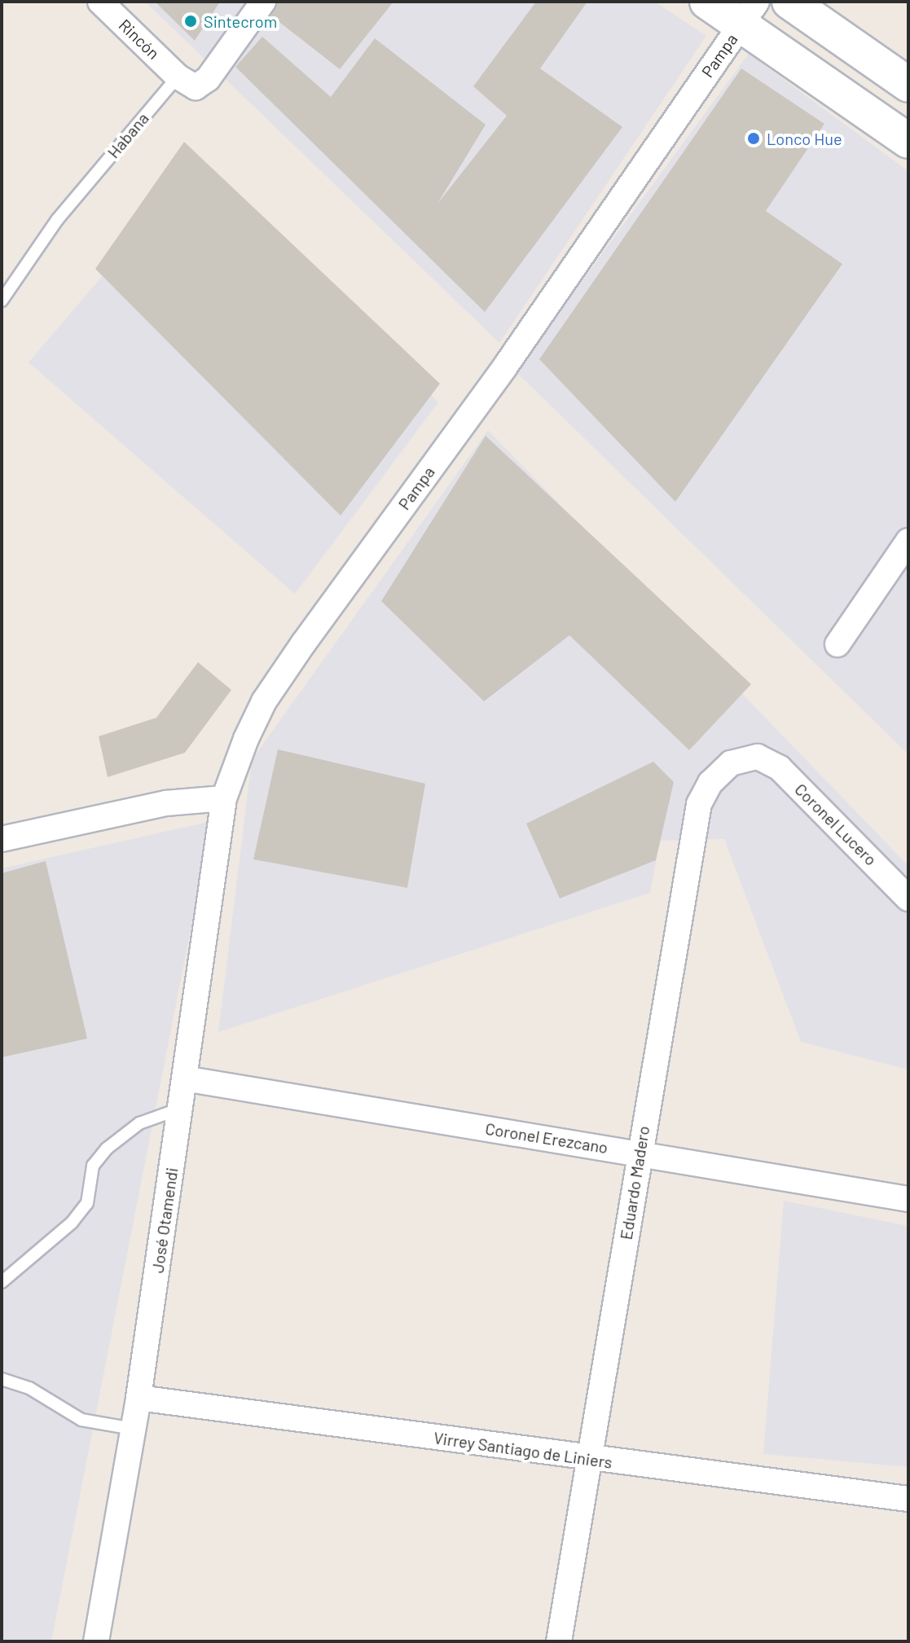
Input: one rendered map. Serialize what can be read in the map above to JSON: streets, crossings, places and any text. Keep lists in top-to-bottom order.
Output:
{
  "streets": {
    "street": [
      "Rincón",
      "Pampa",
      "Coronel Lucero",
      "Coronel Erezcano",
      "Eduardo Madero",
      "José Otamendi",
      "Virrey Santiago de Liniers"
    ],
    "lane": ["Habana"]
  },
  "crossings": [
    ["Rincón", "Habana"],
    ["Pampa", "José Otamendi"],
    ["Coronel Lucero", "Eduardo Madero"],
    ["Coronel Erezcano", "Eduardo Madero"],
    ["Coronel Erezcano", "José Otamendi"],
    ["Eduardo Madero", "Virrey Santiago de Liniers"],
    ["José Otamendi", "Virrey Santiago de Liniers"]
  ],
  "places": ["Sintecrom", "Lonco Hue"]
}
